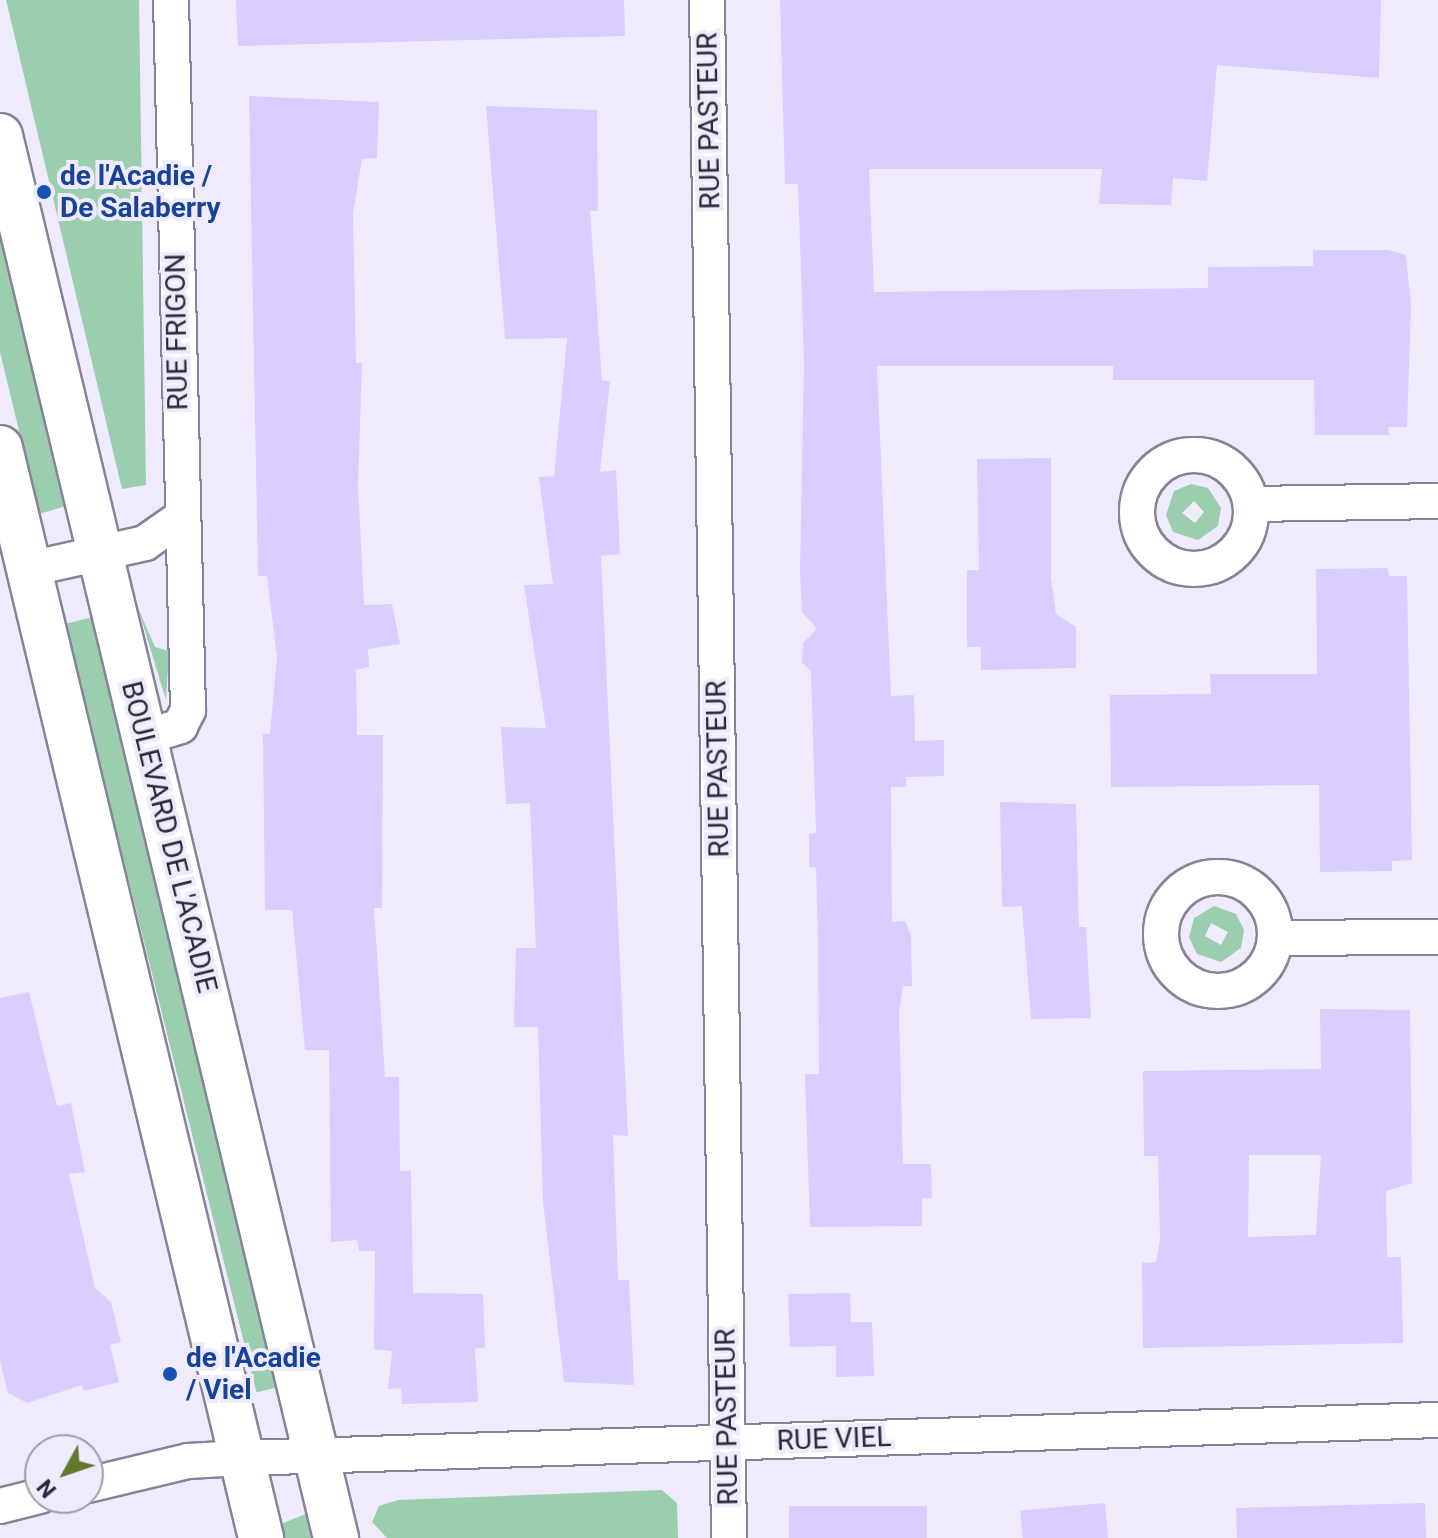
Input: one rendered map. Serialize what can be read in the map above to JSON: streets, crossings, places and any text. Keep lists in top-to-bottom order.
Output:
{
  "streets": {
    "main road": ["BOULEVARD DE L'ACADIE"],
    "street": ["RUE PASTEUR", "RUE FRIGON", "RUE VIEL"]
  },
  "crossings": [
    ["RUE PASTEUR", "RUE VIEL"],
    ["RUE FRIGON", "BOULEVARD DE L'ACADIE"],
    ["BOULEVARD DE L'ACADIE", "RUE VIEL"]
  ],
  "places": ["de l'Acadie / De Salaberry", "de l'Acadie / Viel"],
  "north": "bottom left"
}
